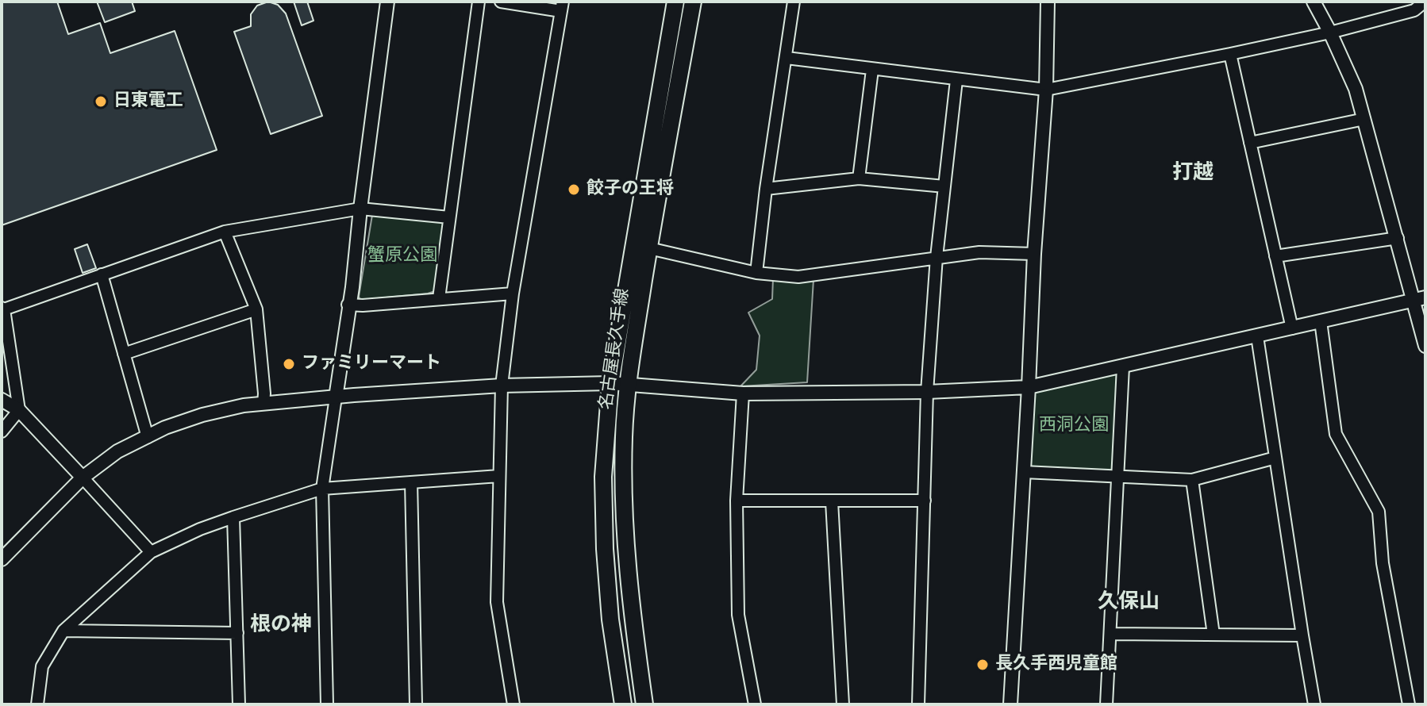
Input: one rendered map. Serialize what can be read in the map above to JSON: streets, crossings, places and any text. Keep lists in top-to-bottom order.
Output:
{
  "streets": {
    "main road": ["名古屋長久手線"]
  },
  "districts": ["打越", "久保山", "根の神"],
  "parks": ["蟹原公園", "西洞公園"],
  "places": [
    "日東電工",
    "餃子の王将",
    "ファミリーマート",
    "長久手西児童館"
  ]
}
